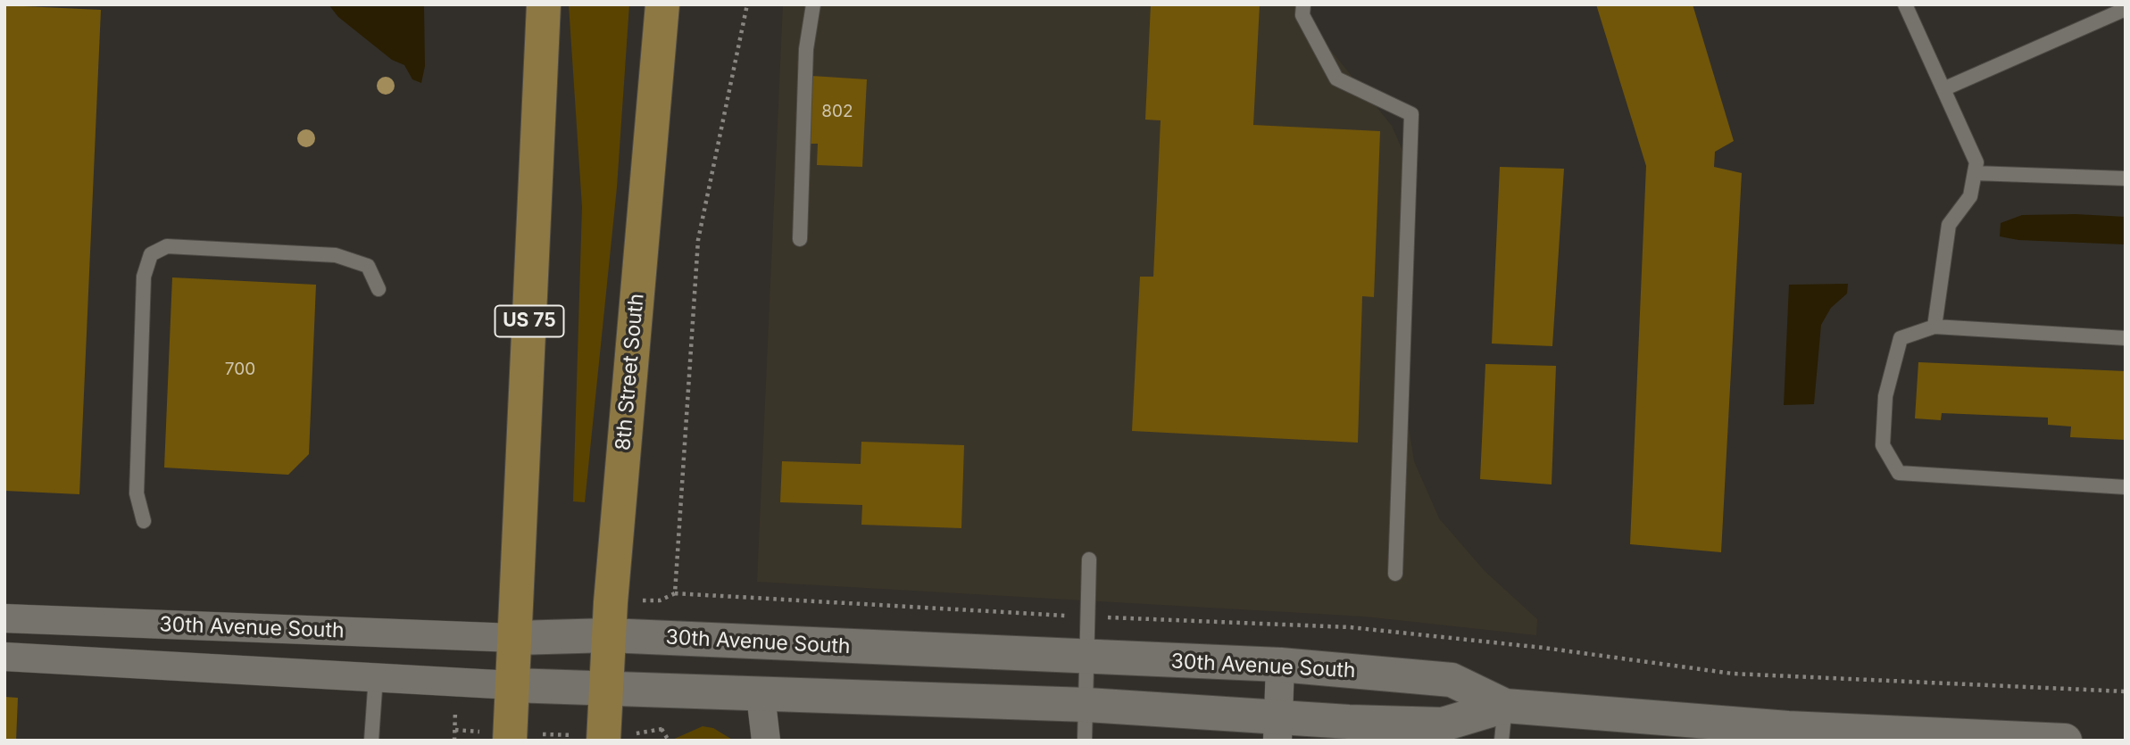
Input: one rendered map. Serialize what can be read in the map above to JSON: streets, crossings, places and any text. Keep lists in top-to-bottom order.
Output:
{
  "streets": {
    "main road": ["US 75", "8th Street South"],
    "street": ["30th Avenue South"]
  },
  "crossings": [
    ["US 75", "30th Avenue South"],
    ["8th Street South", "30th Avenue South"]
  ],
  "house_numbers": ["802", "700"]
}
